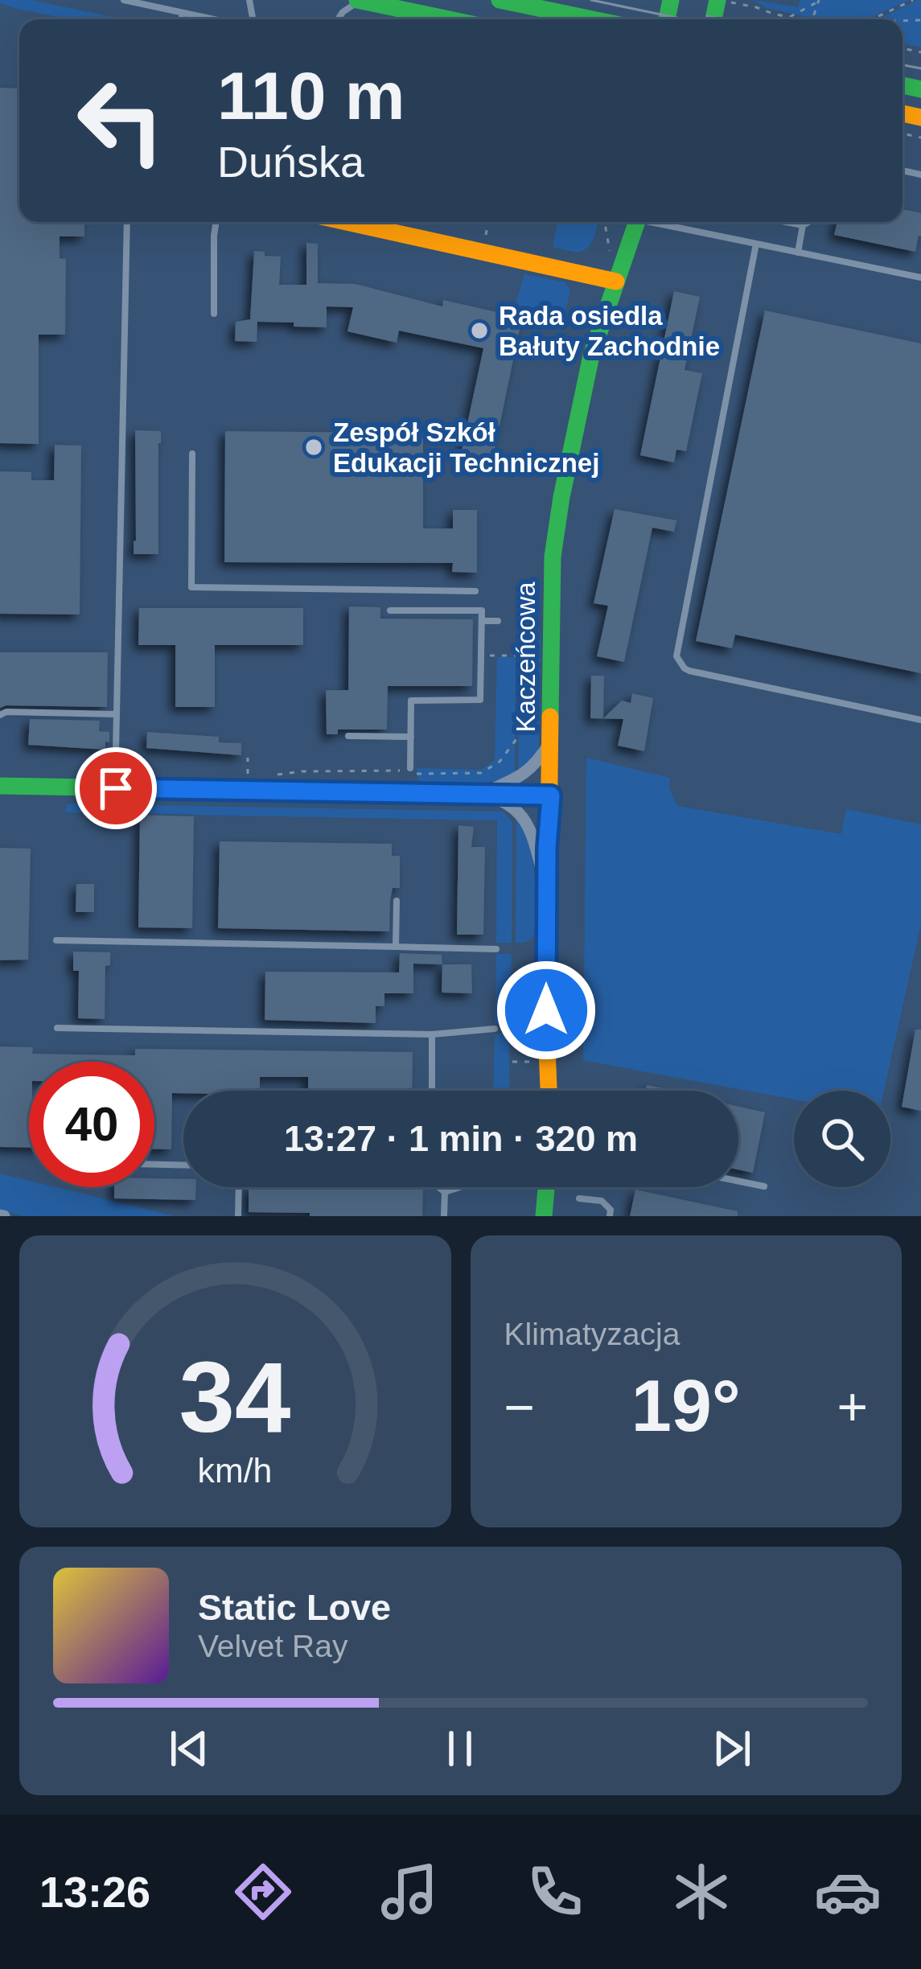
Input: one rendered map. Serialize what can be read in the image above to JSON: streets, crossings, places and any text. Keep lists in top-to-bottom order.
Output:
{
  "streets": {
    "street": ["Kaczeńcowa"]
  },
  "places": ["Rada osiedla Bałuty Zachodnie", "Zespół Szkół Edukacji Technicznej"],
  "page": {
    "turn": ["110 m", "Duńska"],
    "limit": "40",
    "trip": "13:27 · 1 min · 320 m",
    "tile": "Klimatyzacja",
    "heat": ["−", "19°", "+"],
    "song": ["Static Love", "Velvet Ray"],
    "tabs": "13:26",
    "gauge": ["34", "km/h"]
  }
}
